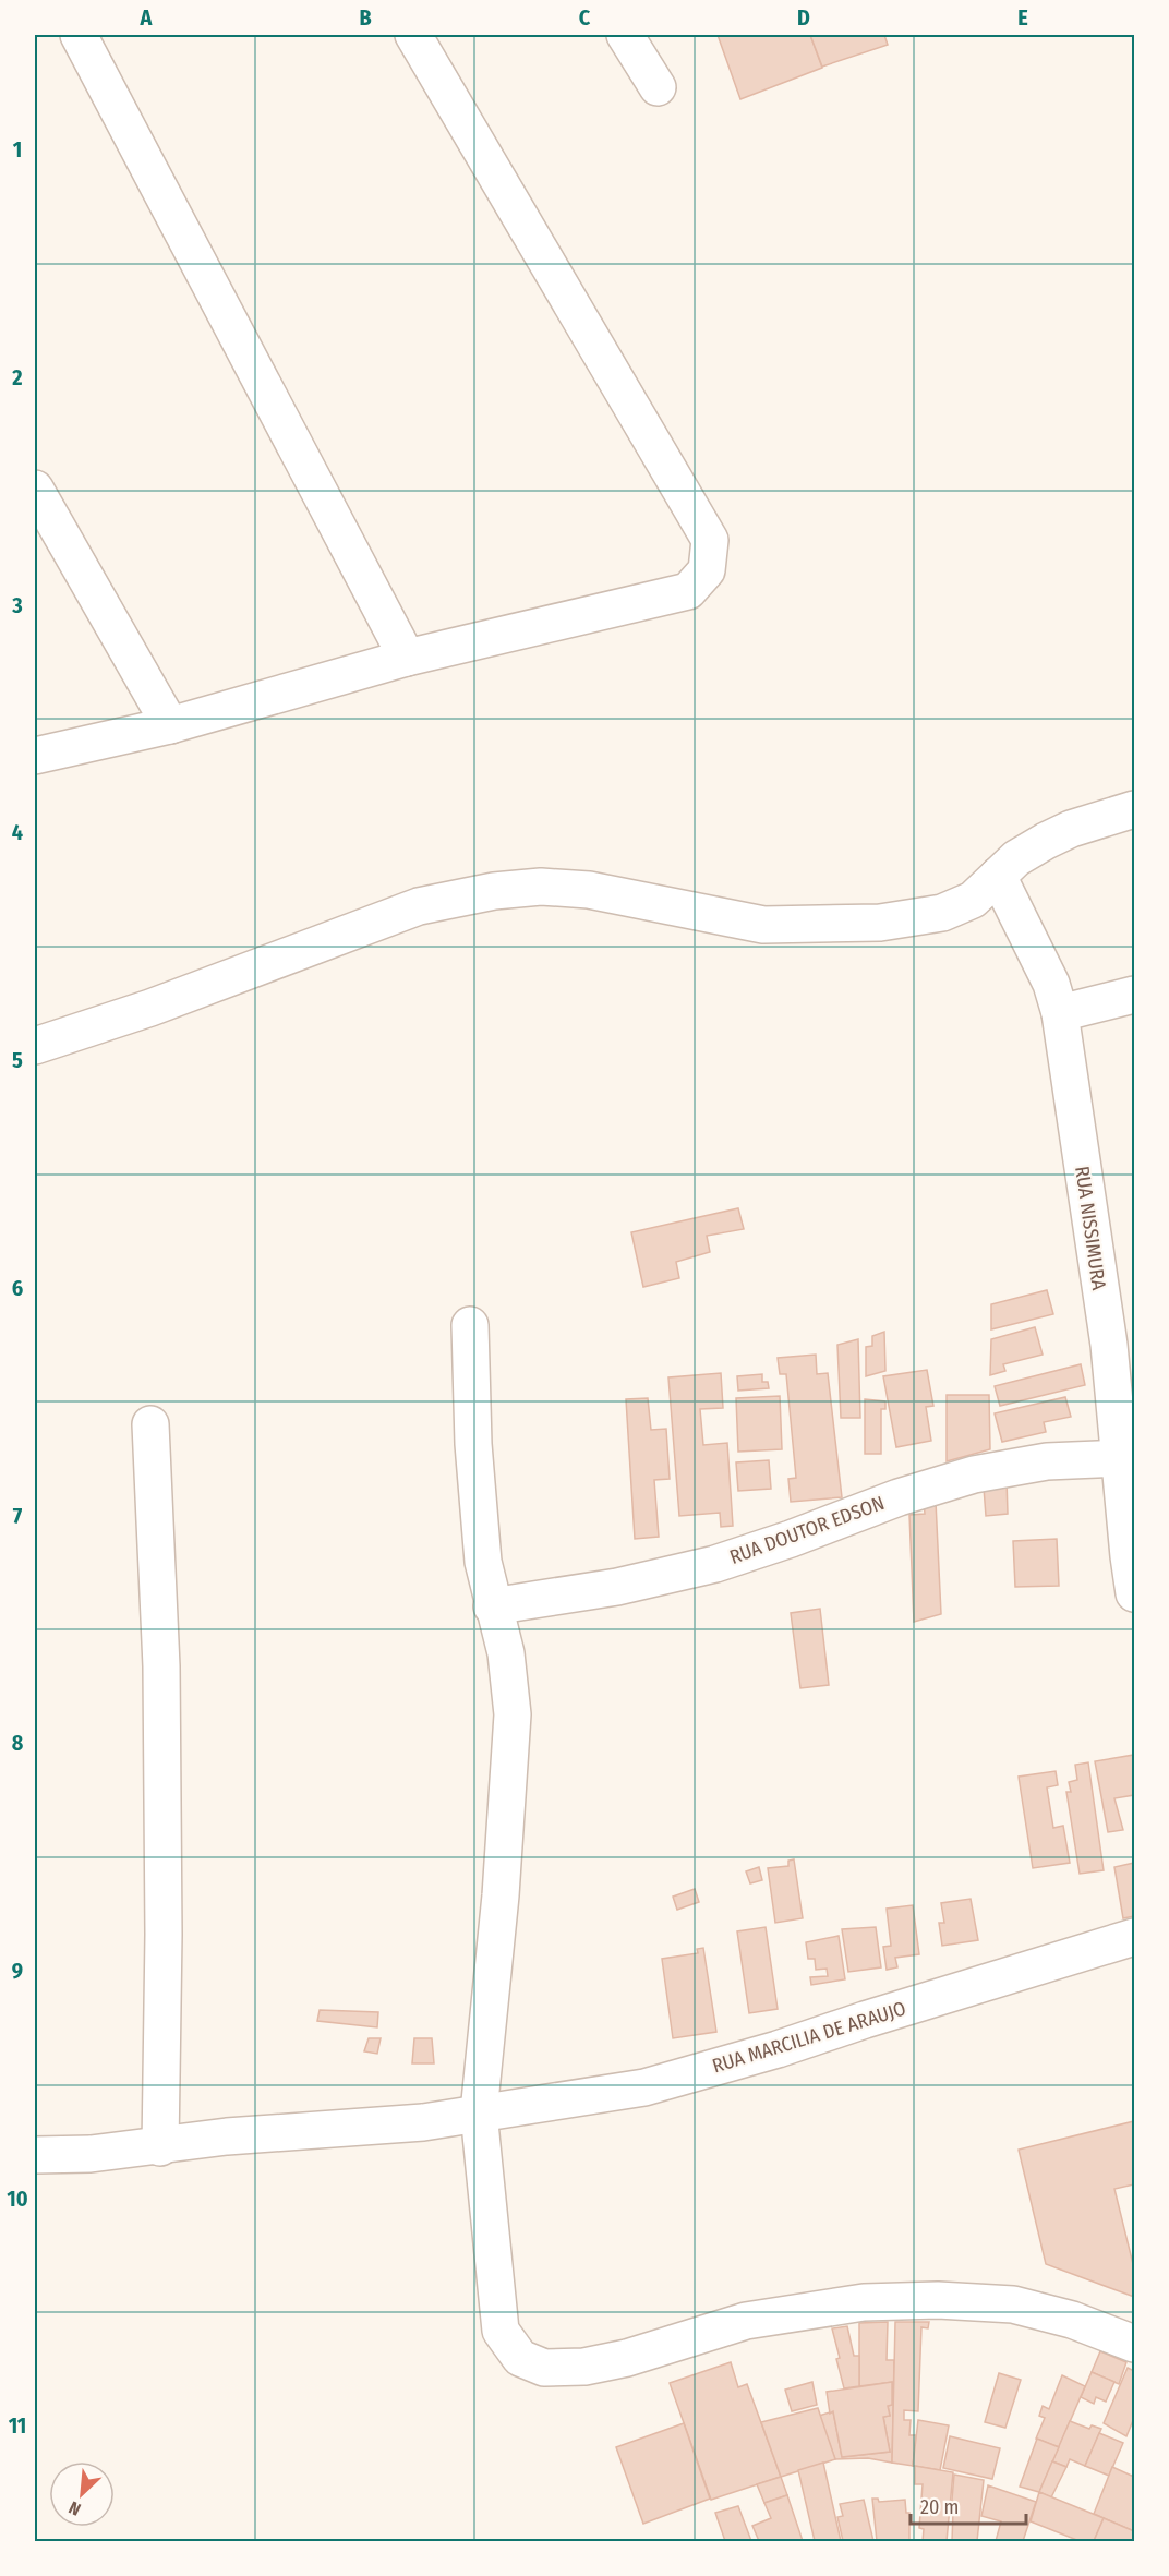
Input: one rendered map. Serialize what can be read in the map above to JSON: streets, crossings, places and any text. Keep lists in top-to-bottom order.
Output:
{
  "streets": {
    "street": ["RUA NISSIMURA", "RUA DOUTOR EDSON", "RUA MARCILIA DE ARAUJO"]
  },
  "crossings": [
    ["RUA NISSIMURA", "RUA DOUTOR EDSON"]
  ],
  "scale_bar": "20 m",
  "north": "bottom left",
  "grid": {
    "columns": [
      "A",
      "B",
      "C",
      "D",
      "E"
    ],
    "rows": [
      "1",
      "2",
      "3",
      "4",
      "5",
      "6",
      "7",
      "8",
      "9",
      "10",
      "11"
    ]
  }
}
